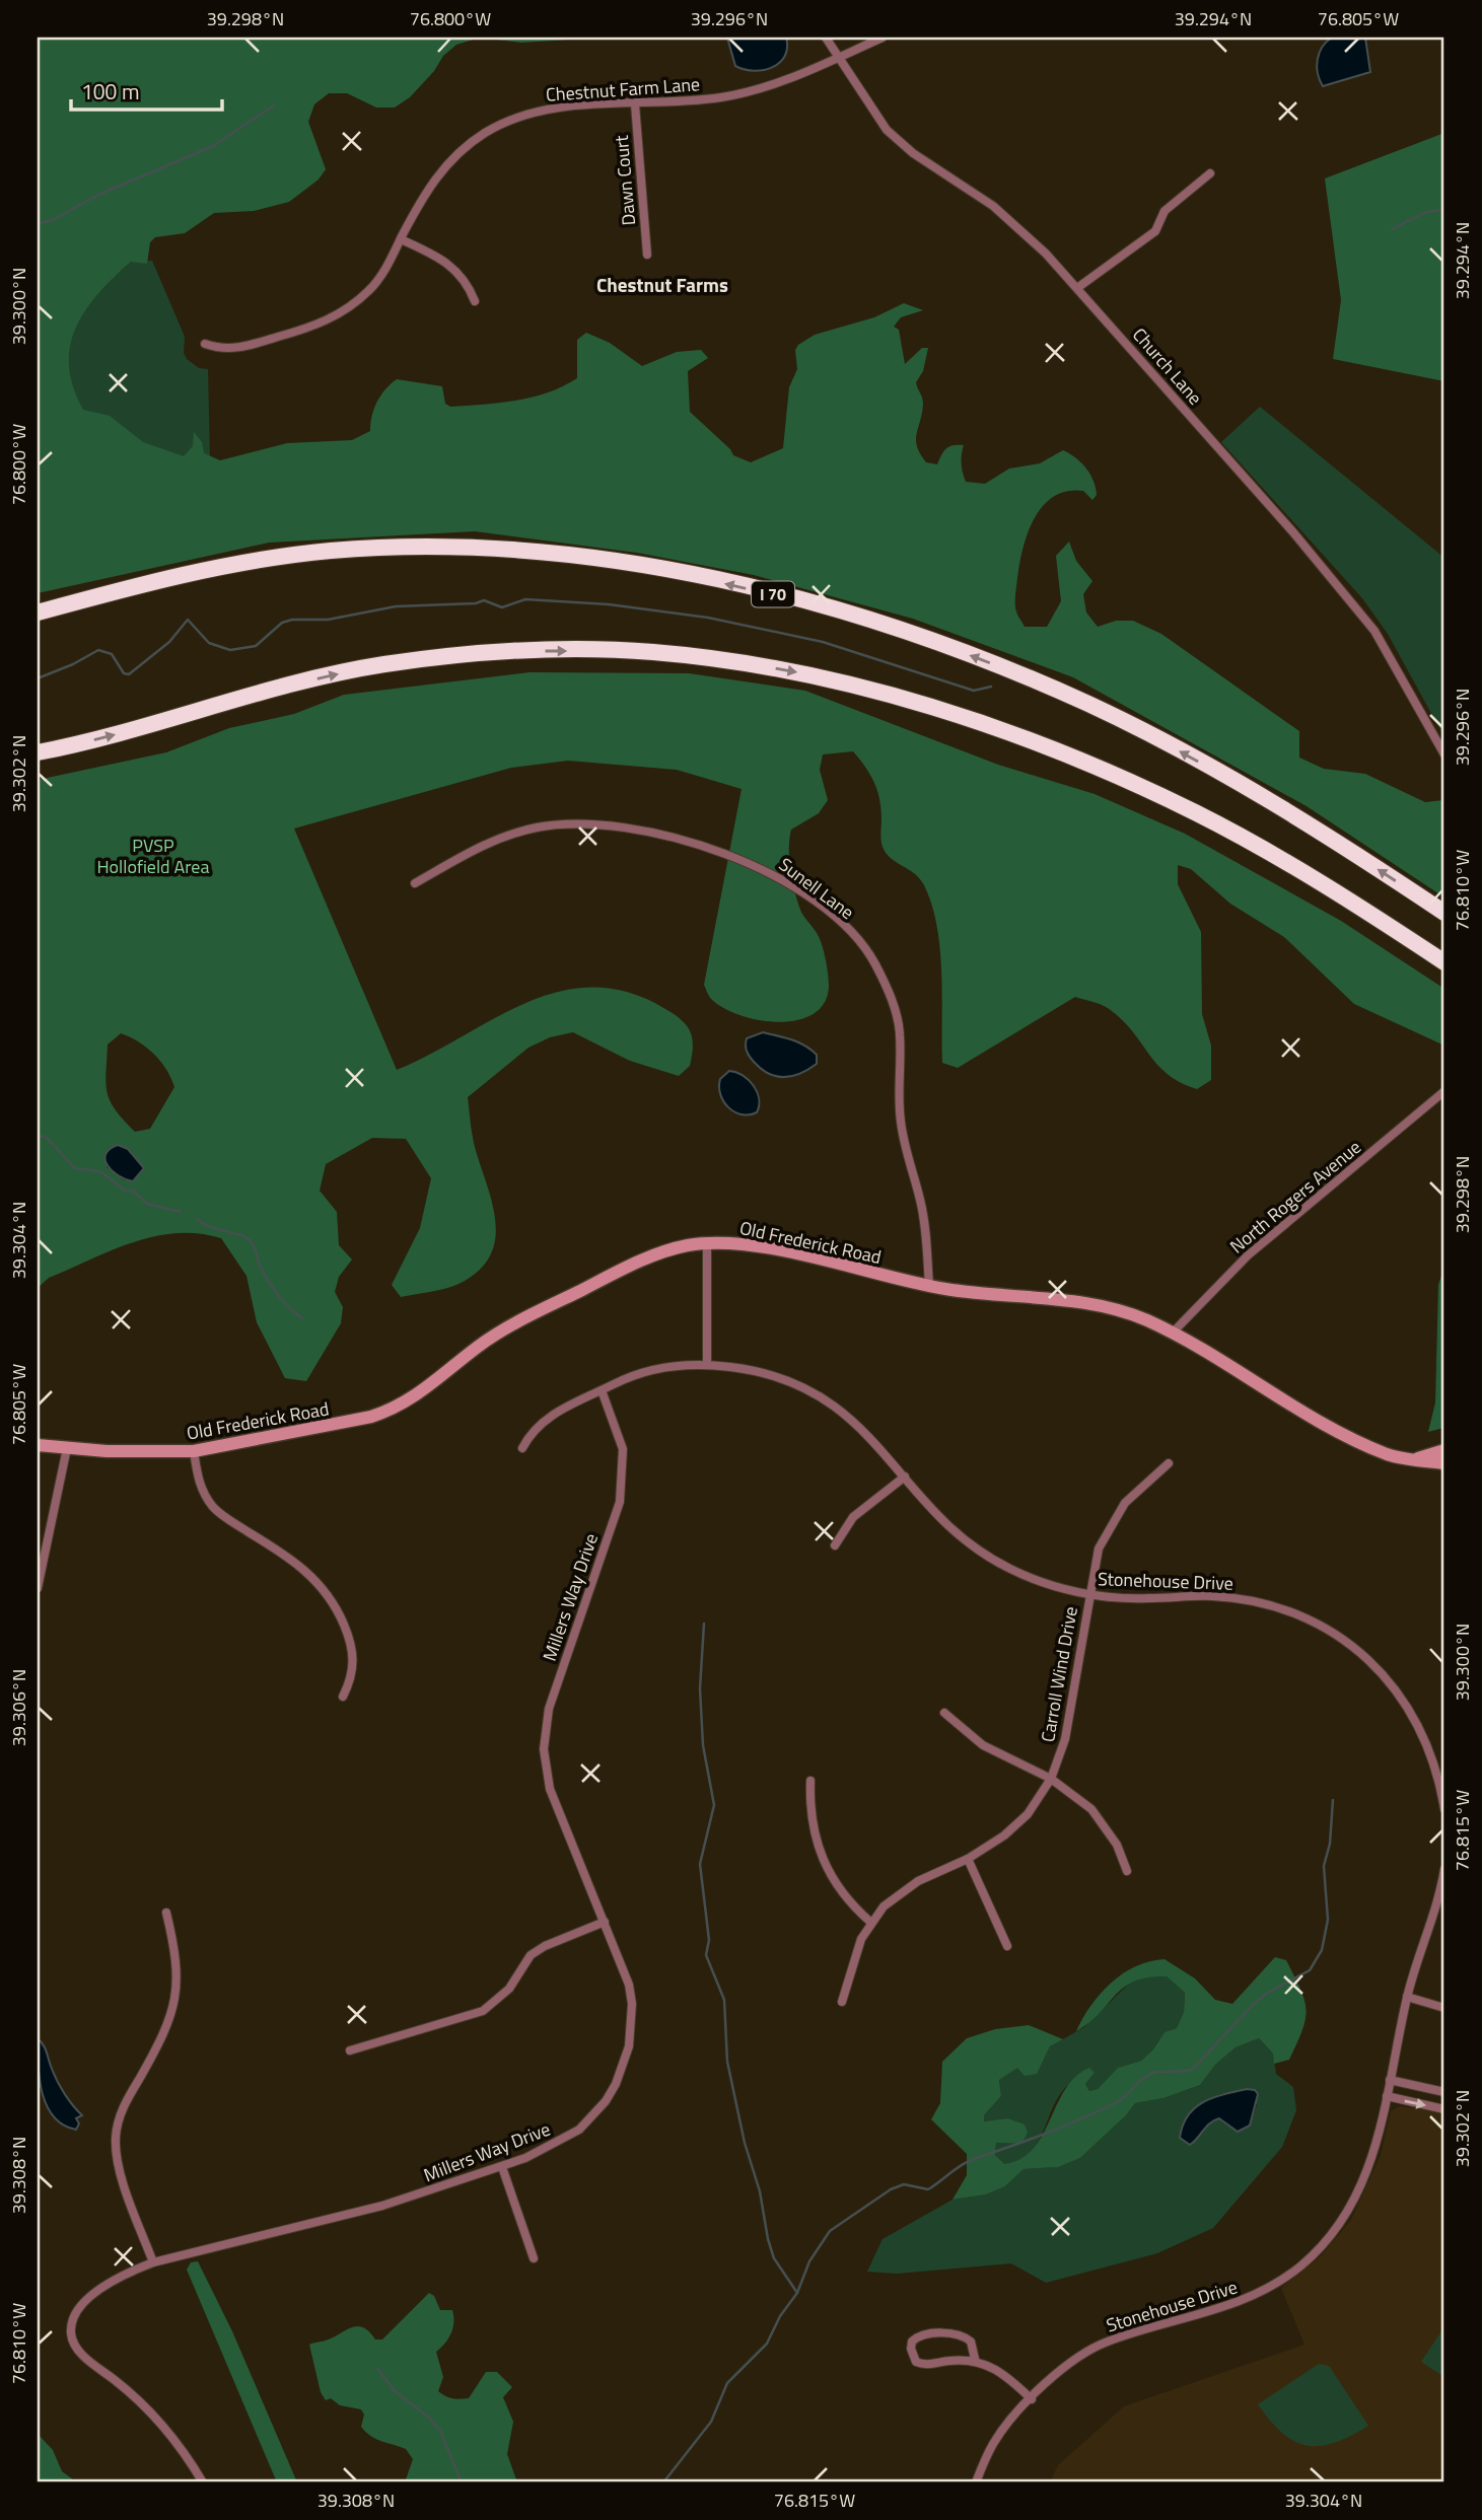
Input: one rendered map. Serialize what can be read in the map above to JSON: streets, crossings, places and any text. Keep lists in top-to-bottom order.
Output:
{
  "streets": {
    "highway": ["I 70"],
    "street": [
      "Chestnut Farm Lane",
      "Dawn Court",
      "Church Lane",
      "Sunell Lane",
      "North Rogers Avenue",
      "Old Frederick Road",
      "Stonehouse Drive",
      "Millers Way Drive",
      "Carroll Wind Drive"
    ]
  },
  "crossings": [
    ["Chestnut Farm Lane", "Dawn Court"],
    ["Chestnut Farm Lane", "Church Lane"],
    ["Sunell Lane", "Old Frederick Road"],
    ["North Rogers Avenue", "Old Frederick Road"],
    ["Stonehouse Drive", "Millers Way Drive"],
    ["Stonehouse Drive", "Carroll Wind Drive"]
  ],
  "districts": ["Chestnut Farms"],
  "parks": ["PVSP Hollofield Area"],
  "scale_bar": "100 m",
  "coordinates": [
    "39.298°N",
    "76.800°W",
    "39.296°N",
    "39.294°N",
    "76.805°W",
    "39.300°N",
    "39.302°N",
    "76.810°W",
    "39.304°N",
    "39.306°N",
    "76.815°W",
    "39.308°N"
  ]
}
